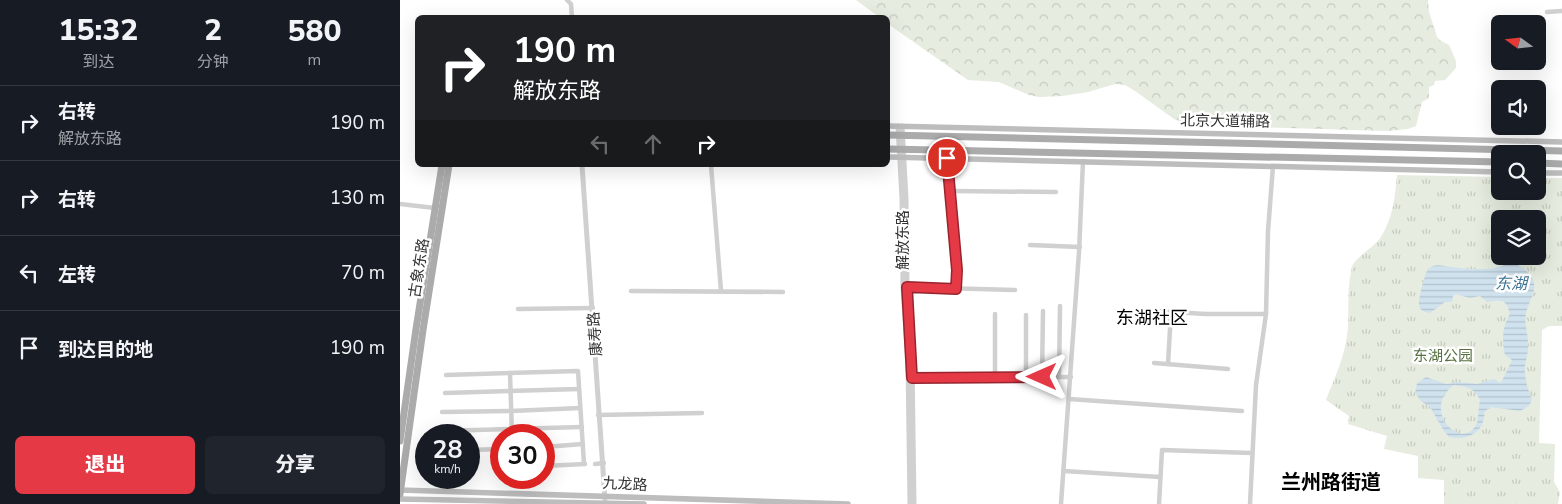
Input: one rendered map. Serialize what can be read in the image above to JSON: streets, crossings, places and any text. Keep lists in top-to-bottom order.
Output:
{
  "streets": {
    "main road": ["北京大道辅路", "古象东路", "九龙路"],
    "street": ["解放东路", "康寿路"]
  },
  "crossings": [
    ["北京大道辅路", "解放东路"],
    ["古象东路", "九龙路"],
    ["康寿路", "九龙路"]
  ],
  "districts": ["东湖社区", "兰州路街道"],
  "water": ["东湖"],
  "parks": ["东湖公园"],
  "north": "left",
  "page": {
    "eta": [
      "15:32",
      "到达",
      "2",
      "分钟",
      "580",
      "m"
    ],
    "turn": ["190 m", "解放东路"],
    "list": [
      {
        "name": "右转",
        "note": "解放东路",
        "value": "190 m"
      },
      {
        "name": "右转",
        "value": "130 m"
      },
      {
        "name": "左转",
        "value": "70 m"
      },
      {
        "name": "到达目的地",
        "value": "190 m"
      }
    ],
    "speed": "28 km/h",
    "limit": "30",
    "buttons": ["退出", "分享"]
  }
}
